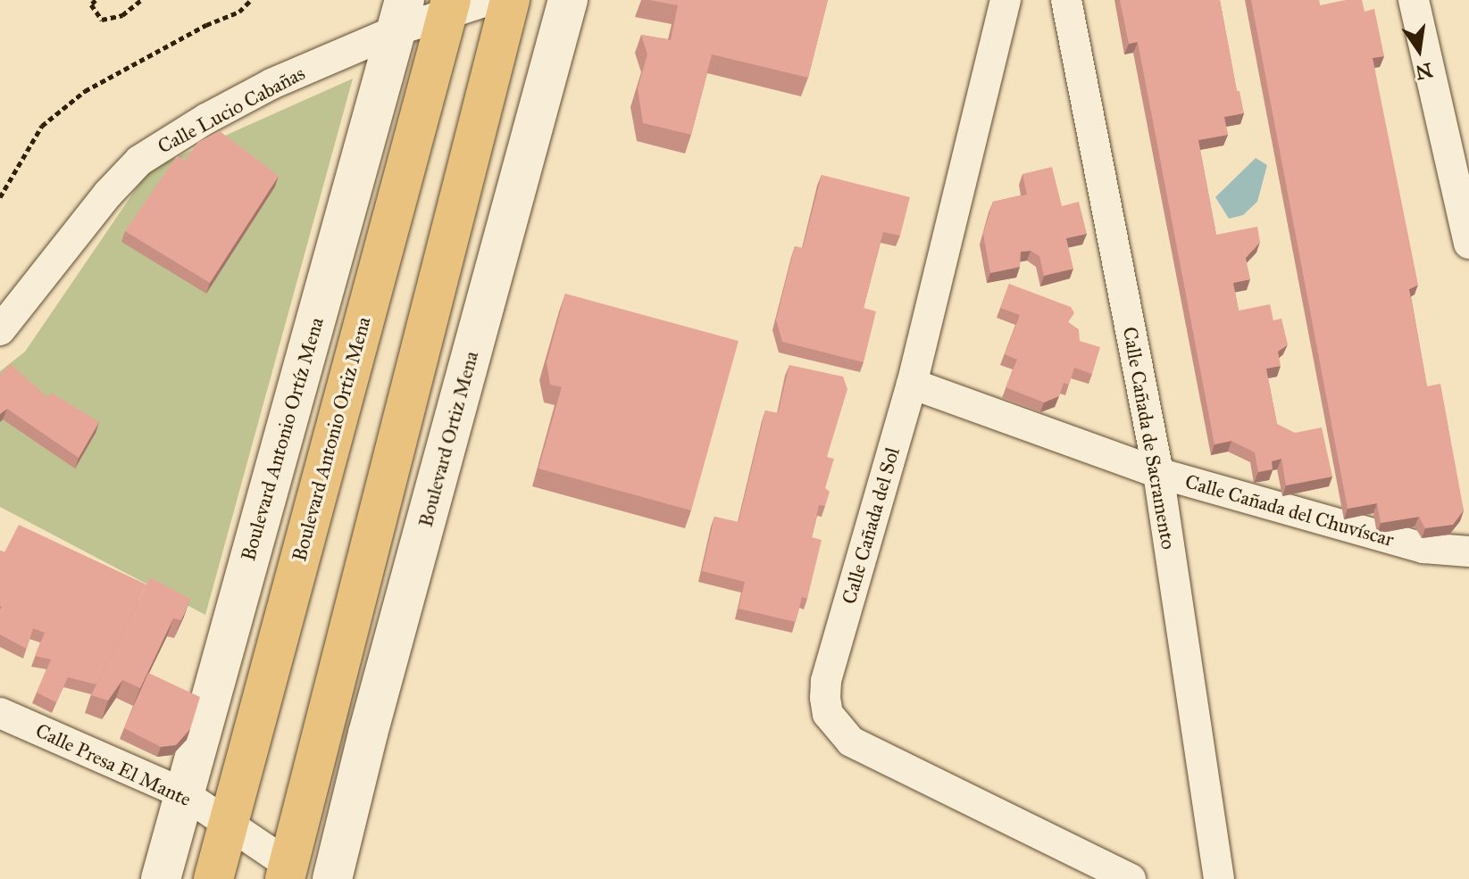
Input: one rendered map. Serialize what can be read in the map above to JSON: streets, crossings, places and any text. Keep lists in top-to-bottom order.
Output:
{
  "streets": {
    "main road": ["Boulevard Antonio Ortiz Mena"],
    "street": [
      "Calle Lucio Cabañas",
      "Calle Cañada de Sacramento",
      "Boulevard Antonio Ortíz Mena",
      "Boulevard Ortiz Mena",
      "Calle Cañada del Chuvíscar",
      "Calle Cañada del Sol",
      "Calle Presa El Mante"
    ]
  },
  "crossings": [
    ["Calle Lucio Cabañas", "Boulevard Antonio Ortíz Mena"],
    ["Calle Lucio Cabañas", "Boulevard Antonio Ortiz Mena"],
    ["Calle Cañada de Sacramento", "Calle Cañada del Chuvíscar"],
    ["Boulevard Antonio Ortíz Mena", "Calle Presa El Mante"],
    ["Boulevard Antonio Ortiz Mena", "Calle Presa El Mante"],
    ["Calle Cañada del Chuvíscar", "Calle Cañada del Sol"]
  ],
  "north": "bottom"
}
